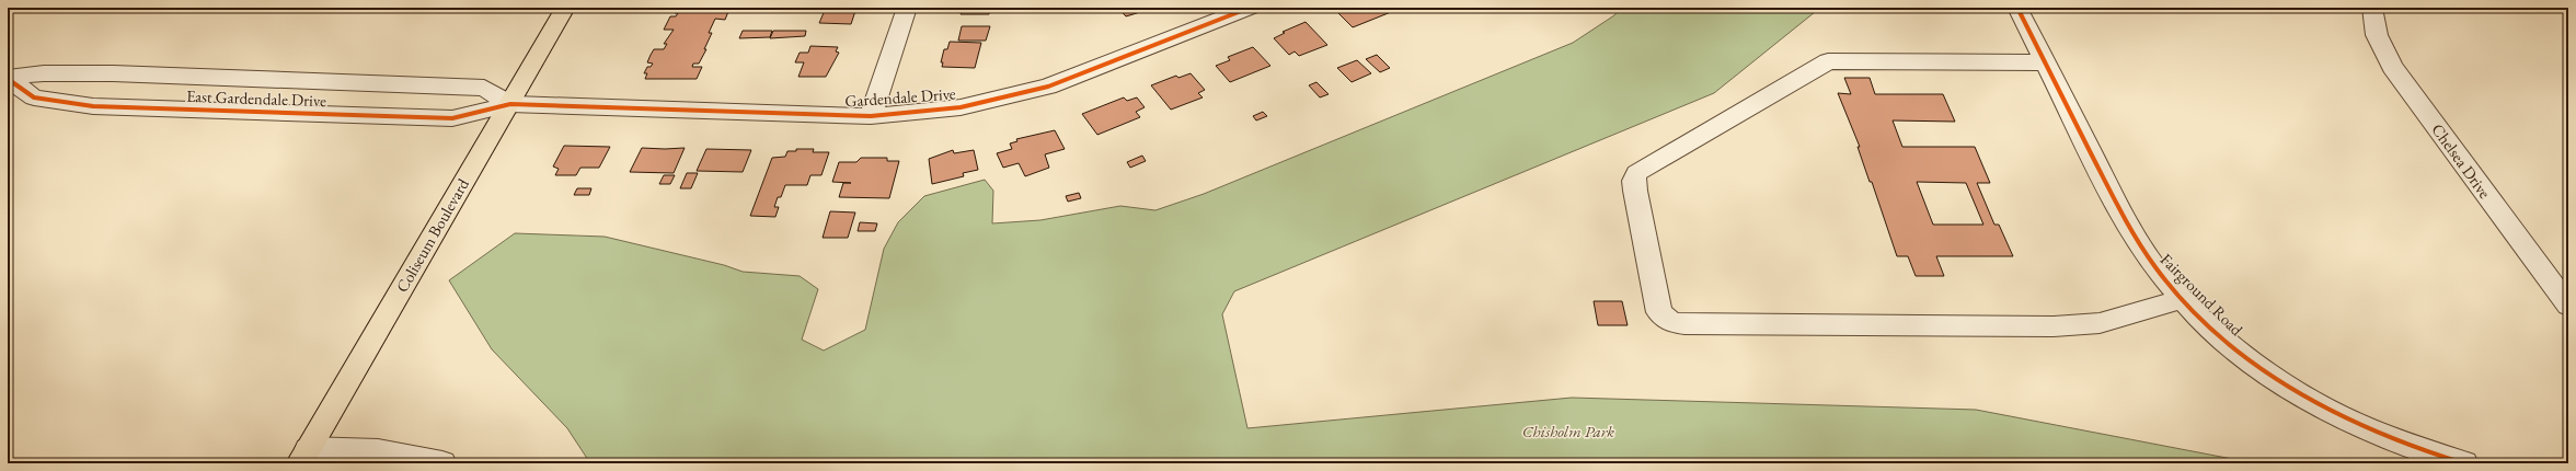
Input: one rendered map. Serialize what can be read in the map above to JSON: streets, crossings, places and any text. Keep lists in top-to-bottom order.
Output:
{
  "streets": {
    "main road": ["Coliseum Boulevard"],
    "street": [
      "Gardendale Drive",
      "East Gardendale Drive",
      "Chelsea Drive",
      "Fairground Road"
    ]
  },
  "crossings": [
    ["Gardendale Drive", "East Gardendale Drive"],
    ["Gardendale Drive", "Coliseum Boulevard"],
    ["East Gardendale Drive", "Coliseum Boulevard"]
  ],
  "parks": ["Chisholm Park"]
}
